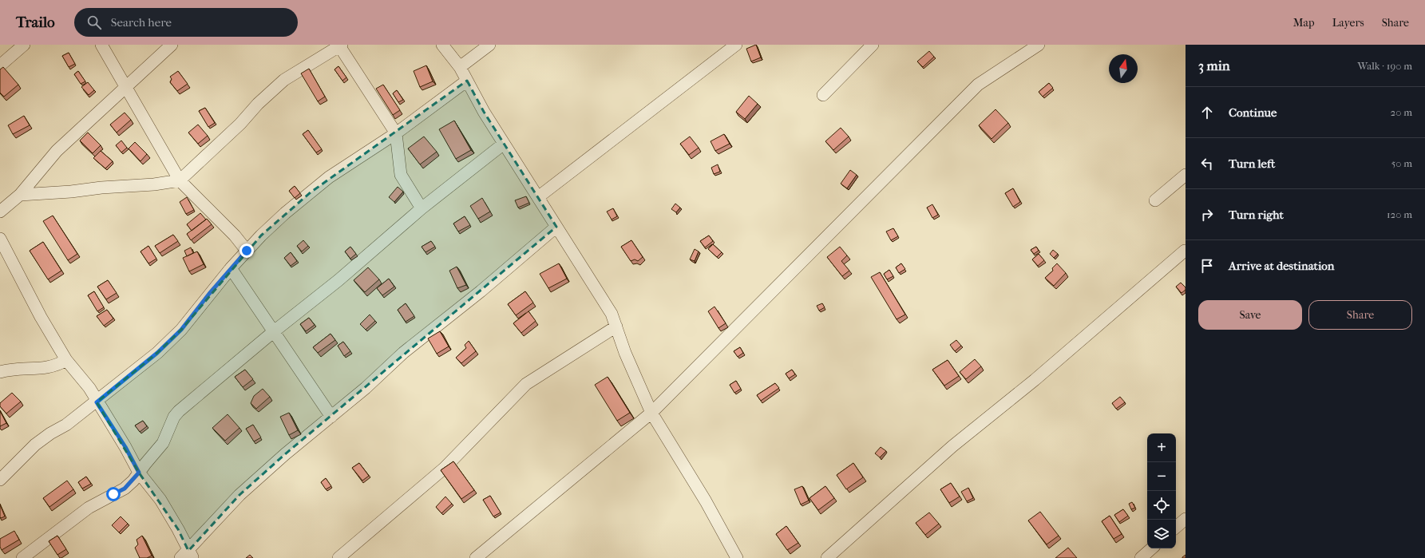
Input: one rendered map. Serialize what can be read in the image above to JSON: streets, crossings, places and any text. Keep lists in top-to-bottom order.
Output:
{
  "north": "top",
  "page": {
    "header": "Trailo",
    "search": "Search here",
    "nav": ["Map", "Layers", "Share"],
    "heading": ["3 min", "Walk · 190 m"],
    "list": [
      ["Continue", "20 m"],
      ["Turn left", "50 m"],
      ["Turn right", "120 m"],
      "Arrive at destination"
    ],
    "buttons": ["Save", "Share"],
    "map_buttons": ["+", "−"]
  }
}
